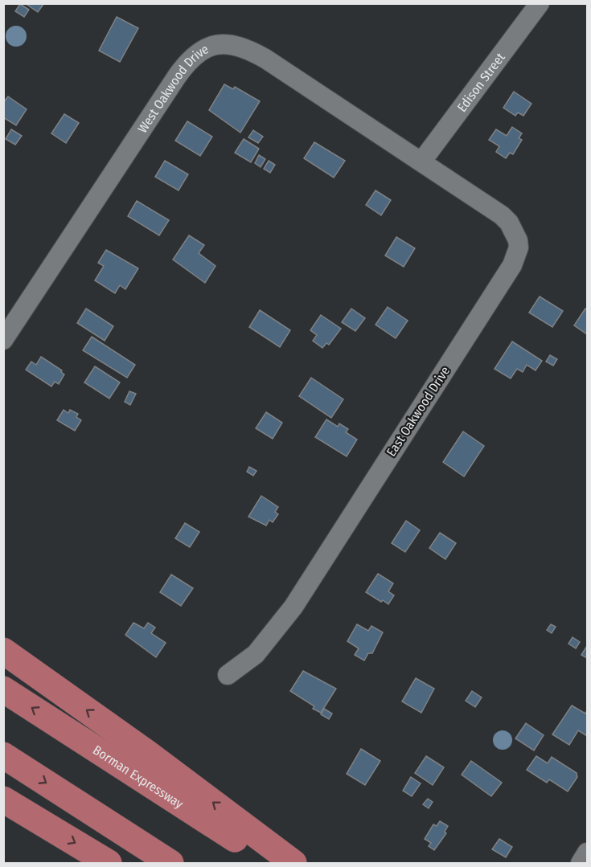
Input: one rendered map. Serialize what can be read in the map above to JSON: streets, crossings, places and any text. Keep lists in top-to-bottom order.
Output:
{
  "streets": {
    "highway": ["Borman Expressway"],
    "street": ["Edison Street", "West Oakwood Drive", "East Oakwood Drive"]
  },
  "crossings": [
    ["Edison Street", "West Oakwood Drive"],
    ["Edison Street", "East Oakwood Drive"],
    ["West Oakwood Drive", "East Oakwood Drive"]
  ]
}
